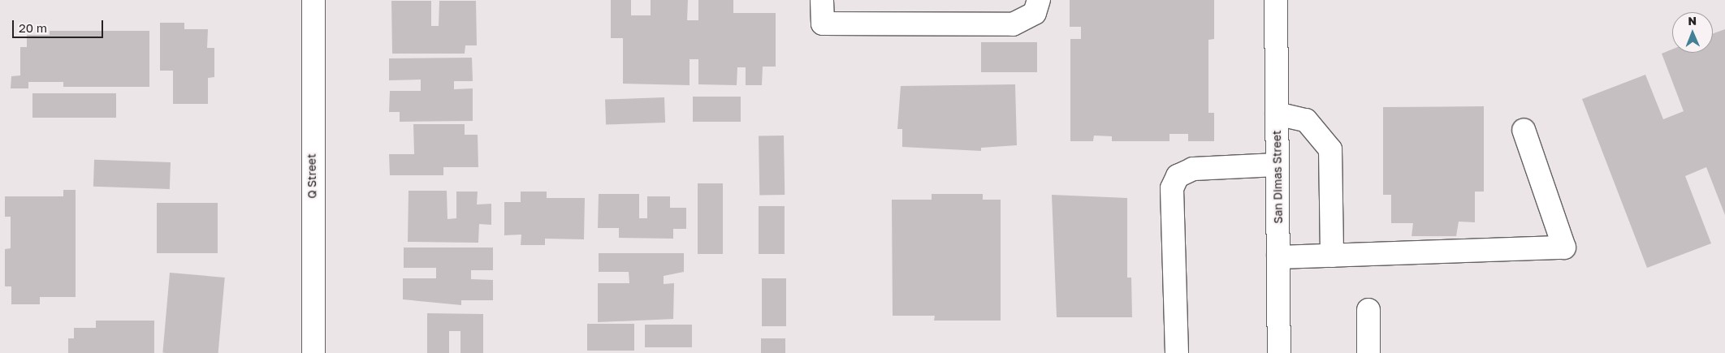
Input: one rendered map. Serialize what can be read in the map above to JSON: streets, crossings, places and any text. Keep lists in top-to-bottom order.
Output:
{
  "streets": {
    "street": ["Q Street", "San Dimas Street"]
  },
  "scale_bar": "20 m",
  "north": "top"
}
